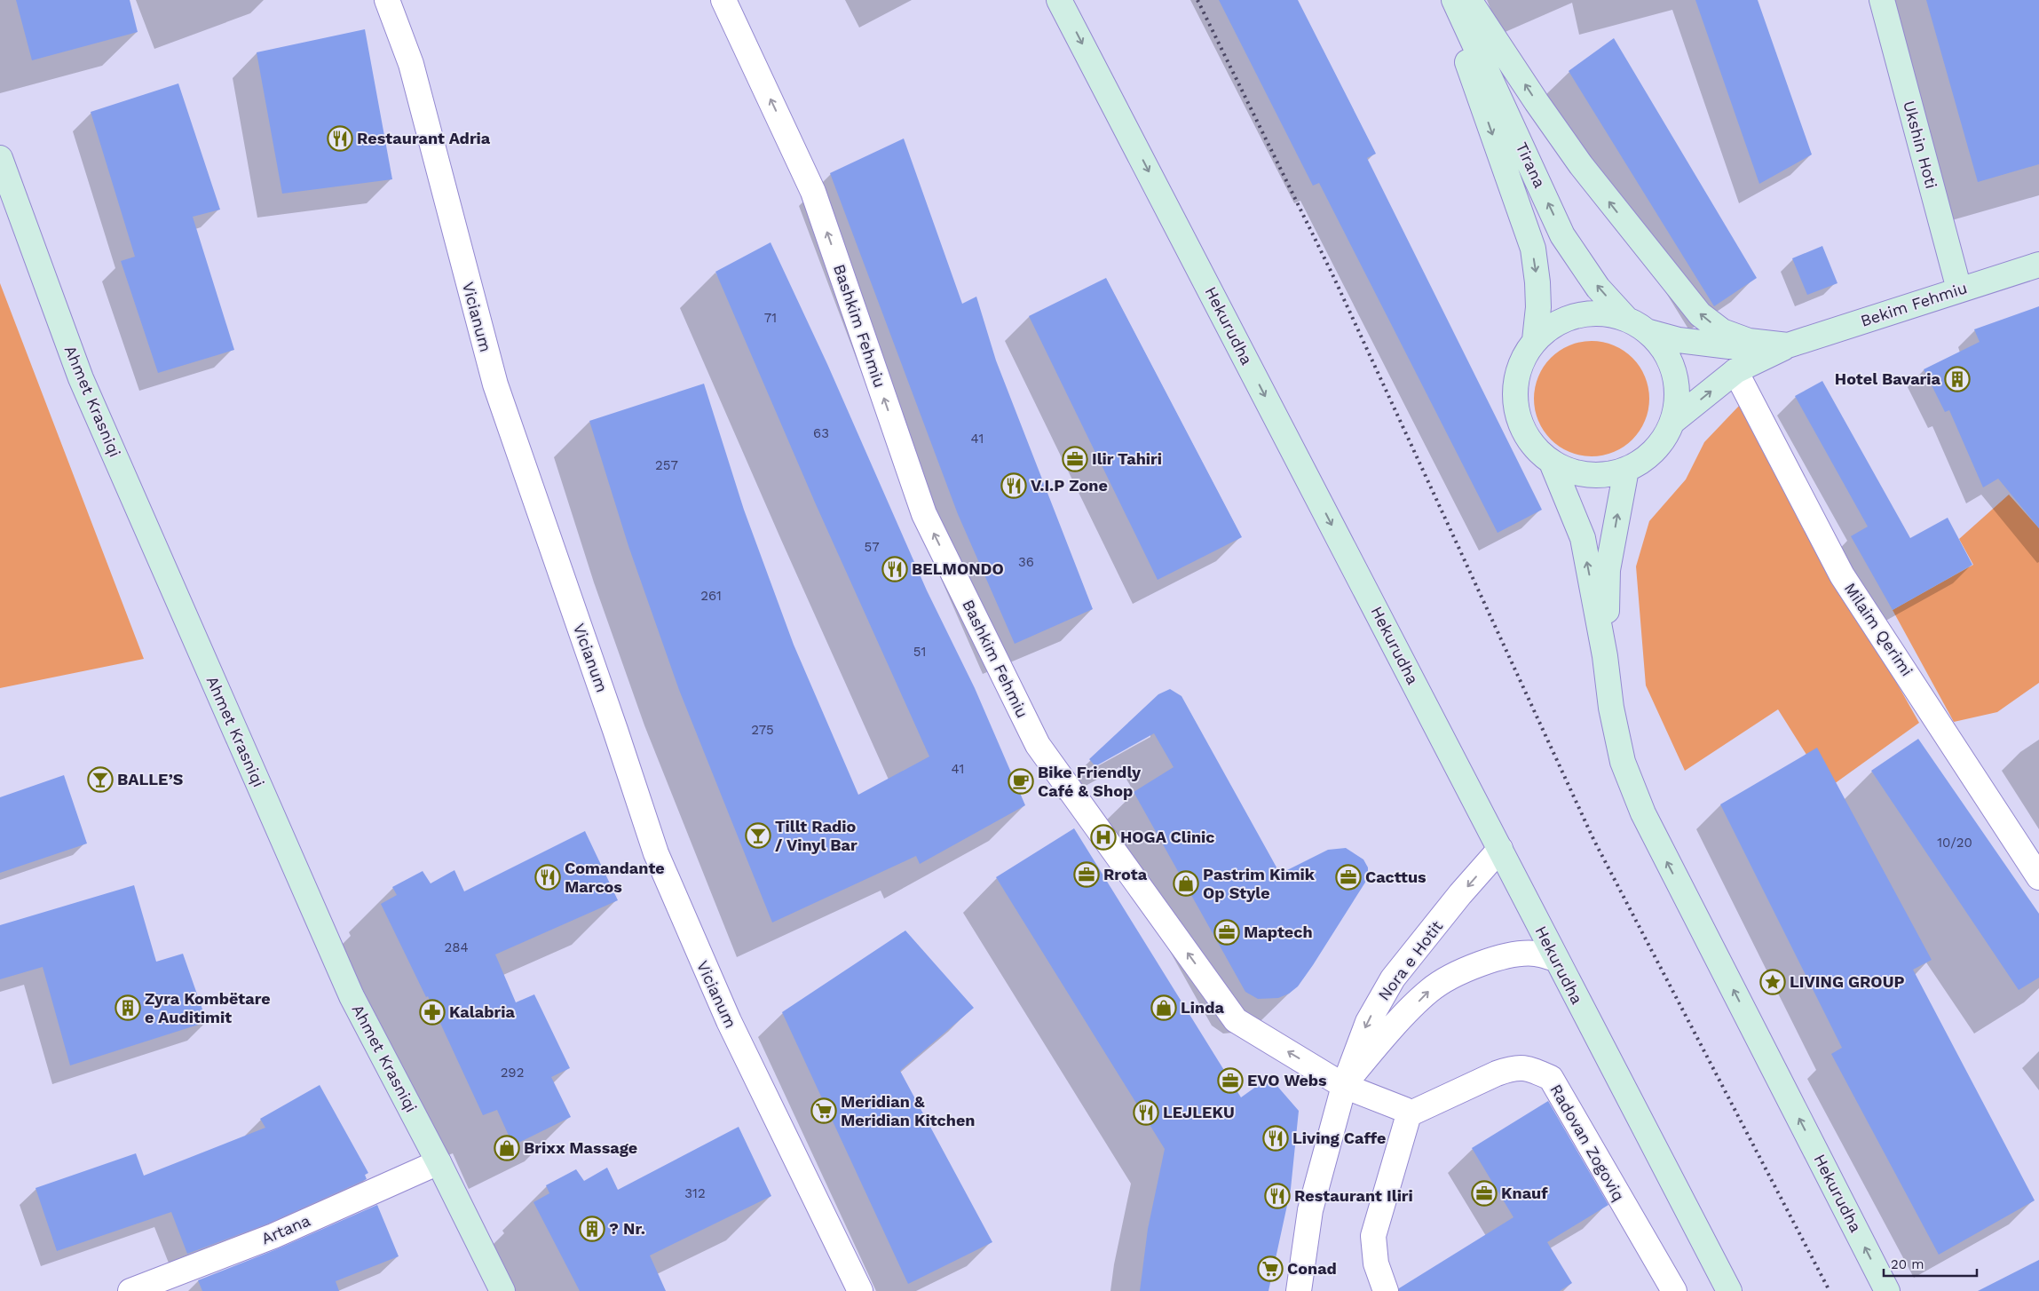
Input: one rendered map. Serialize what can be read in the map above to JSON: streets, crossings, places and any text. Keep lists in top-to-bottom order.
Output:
{
  "streets": {
    "main road": [
      "Ukshin Hoti",
      "Tirana",
      "Bekim Fehmiu",
      "Hekurudha",
      "Ahmet Krasniqi"
    ],
    "street": [
      "Vicianum",
      "Bashkim Fehmiu",
      "Milaim Qerimi",
      "Nora e Hotit",
      "Radovan Zogoviq",
      "Artana"
    ]
  },
  "crossings": [
    ["Ukshin Hoti", "Bekim Fehmiu"],
    ["Tirana", "Hekurudha"],
    ["Bekim Fehmiu", "Hekurudha"],
    ["Bekim Fehmiu", "Milaim Qerimi"],
    ["Bashkim Fehmiu", "Nora e Hotit"],
    ["Bashkim Fehmiu", "Radovan Zogoviq"],
    ["Hekurudha", "Nora e Hotit"],
    ["Ahmet Krasniqi", "Artana"]
  ],
  "one_way": ["Bashkim Fehmiu"],
  "places": {
    "restaurant": [
      "Restaurant Adria",
      "V.I.P Zone",
      "BELMONDO",
      "Comandante Marcos",
      "LEJLEKU",
      "Living Caffe",
      "Restaurant Iliri"
    ],
    "building": ["Hotel Bavaria", "Zyra Kombëtare e Auditimit", "? Nr."],
    "office": [
      "Ilir Tahiri",
      "Rrota",
      "Cacttus",
      "Maptech",
      "EVO Webs",
      "Knauf"
    ],
    "bar": ["BALLE’S", "Tillt Radio / Vinyl Bar"],
    "cafe": ["Bike Friendly Café & Shop"],
    "hospital": ["HOGA Clinic"],
    "shop": ["Pastrim Kimik Op Style", "Linda", "Brixx Massage"],
    "place": ["LIVING GROUP"],
    "pharmacy": ["Kalabria"],
    "supermarket": ["Meridian & Meridian Kitchen", "Conad"]
  },
  "house_numbers": [
    "71",
    "63",
    "41",
    "257",
    "57",
    "36",
    "261",
    "51",
    "275",
    "41",
    "10/20",
    "284",
    "292",
    "312"
  ],
  "scale_bar": "20 m"
}
